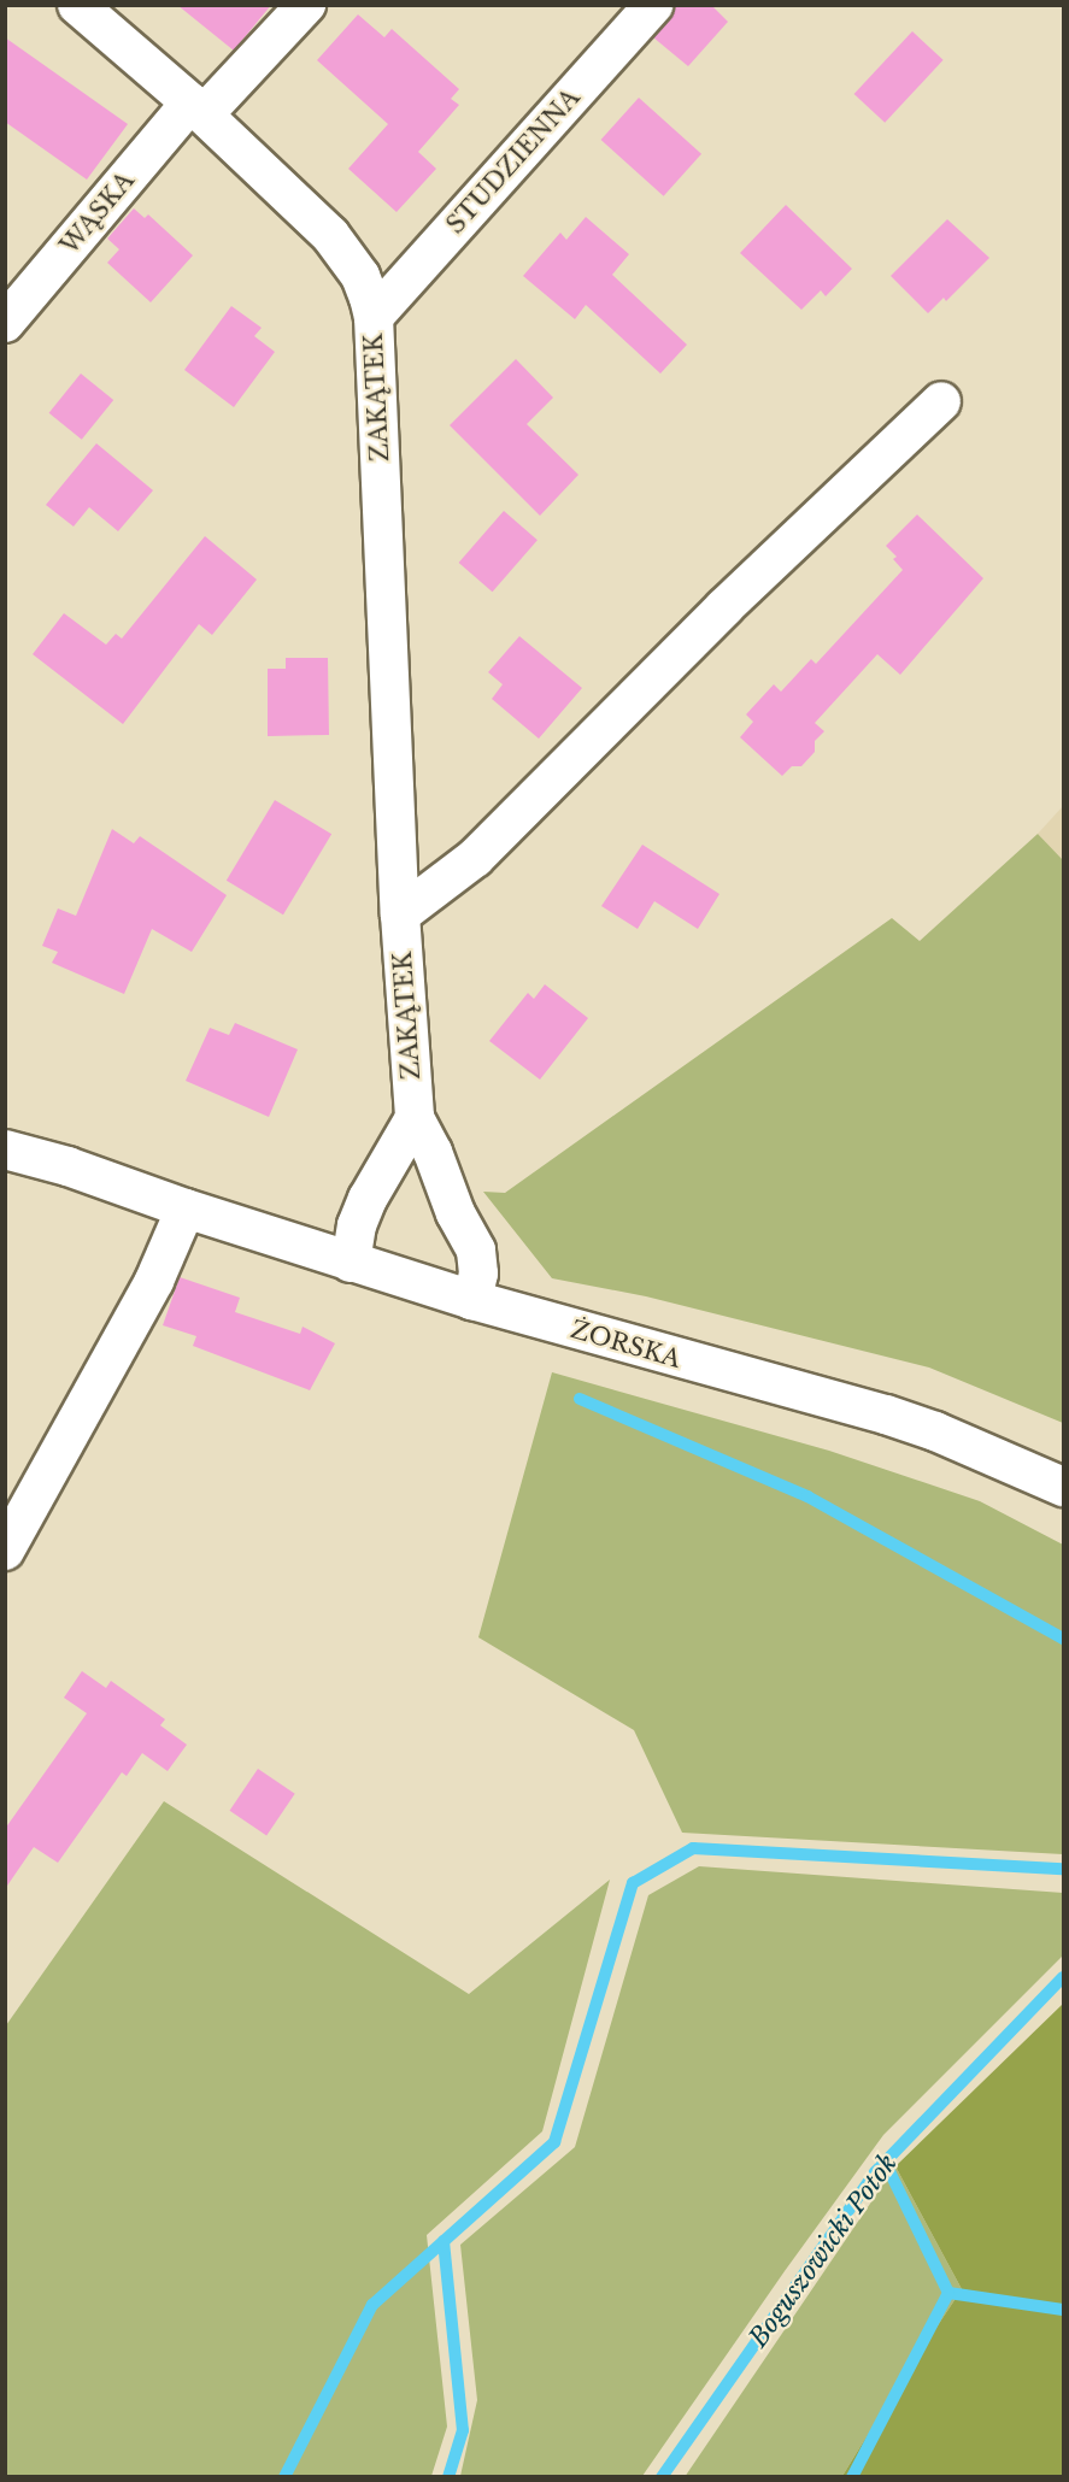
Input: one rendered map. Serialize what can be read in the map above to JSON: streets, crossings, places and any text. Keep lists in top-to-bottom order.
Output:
{
  "streets": {
    "street": [
      "STUDZIENNA",
      "WĄSKA",
      "ZAKĄTEK",
      "ŻORSKA"
    ]
  },
  "crossings": [
    ["STUDZIENNA", "ZAKĄTEK"],
    ["WĄSKA", "ZAKĄTEK"],
    ["ZAKĄTEK", "ŻORSKA"]
  ],
  "water": ["Boguszowicki Potok"]
}
